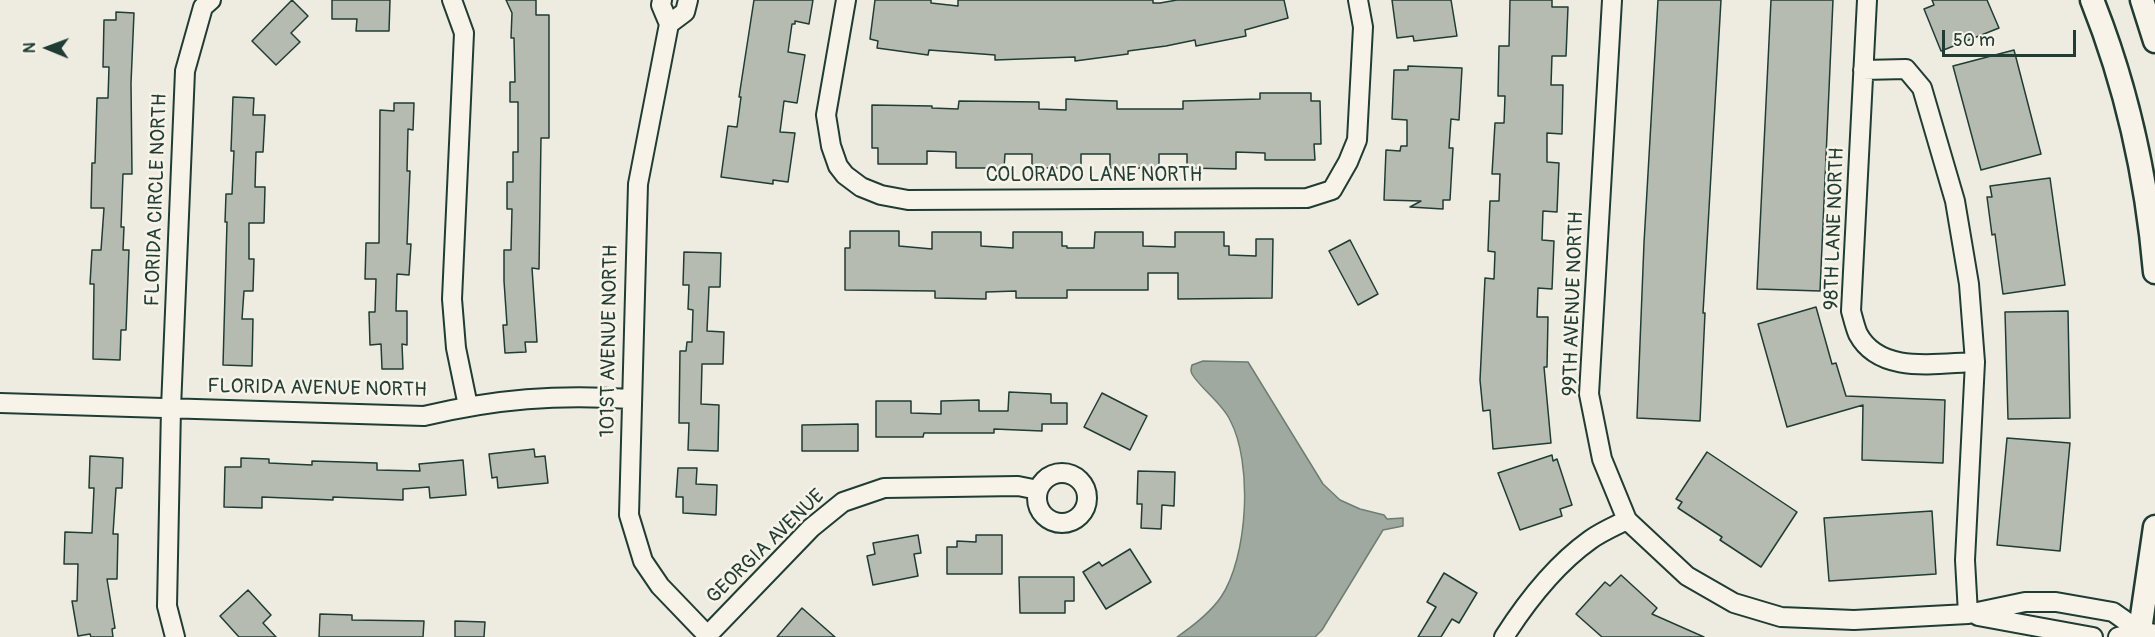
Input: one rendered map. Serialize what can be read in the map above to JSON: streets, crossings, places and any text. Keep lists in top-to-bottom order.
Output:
{
  "streets": {
    "street": [
      "COLORADO LANE NORTH",
      "FLORIDA CIRCLE NORTH",
      "98TH LANE NORTH",
      "99TH AVENUE NORTH",
      "101ST AVENUE NORTH",
      "FLORIDA AVENUE NORTH",
      "GEORGIA AVENUE"
    ]
  },
  "crossings": [
    ["FLORIDA CIRCLE NORTH", "FLORIDA AVENUE NORTH"],
    ["101ST AVENUE NORTH", "FLORIDA AVENUE NORTH"],
    ["101ST AVENUE NORTH", "GEORGIA AVENUE"]
  ],
  "scale_bar": "50 m",
  "north": "left"
}
